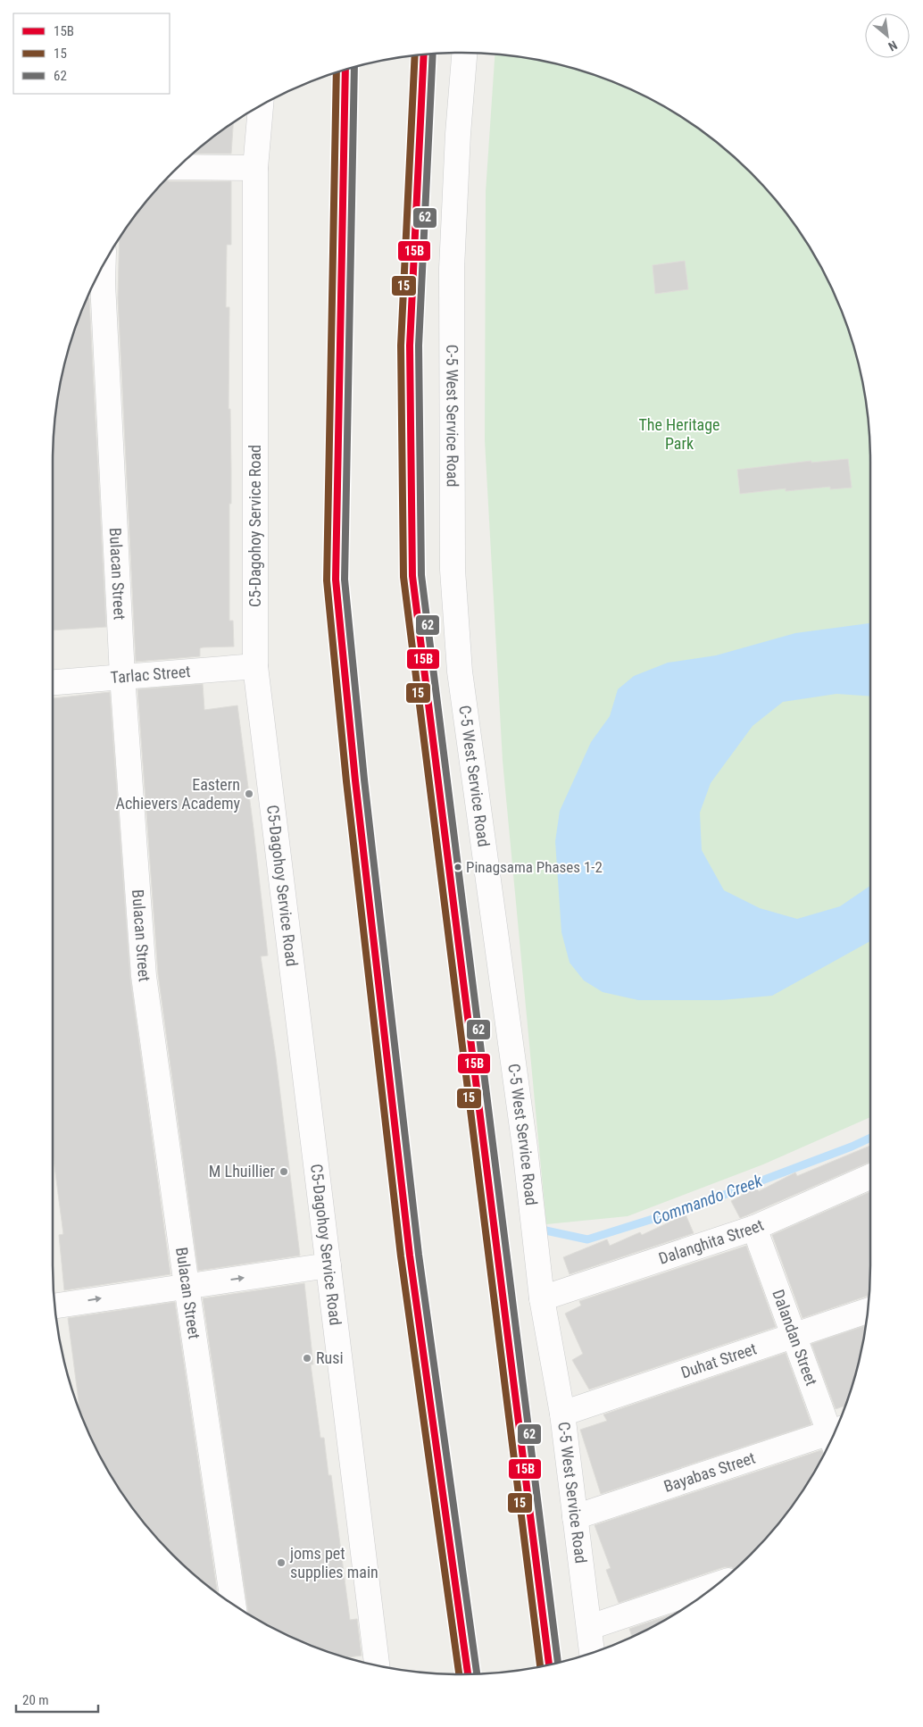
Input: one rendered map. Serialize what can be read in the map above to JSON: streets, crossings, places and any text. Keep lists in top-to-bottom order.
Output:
{
  "streets": {
    "street": [
      "C-5 West Service Road",
      "C5-Dagohoy Service Road",
      "Bulacan Street",
      "Tarlac Street",
      "Dalanghita Street",
      "Dalandan Street",
      "Duhat Street",
      "Bayabas Street"
    ]
  },
  "crossings": [
    ["C-5 West Service Road", "Dalanghita Street"],
    ["C-5 West Service Road", "Duhat Street"],
    ["C-5 West Service Road", "Bayabas Street"],
    ["C5-Dagohoy Service Road", "Tarlac Street"],
    ["Bulacan Street", "Tarlac Street"],
    ["Dalanghita Street", "Dalandan Street"],
    ["Dalandan Street", "Duhat Street"]
  ],
  "water": ["Commando Creek"],
  "parks": ["The Heritage Park"],
  "places": [
    "Eastern Achievers Academy",
    "Pinagsama Phases 1-2",
    "M Lhuillier",
    "Rusi",
    "joms pet supplies main"
  ],
  "lines": ["transit line 62", "transit line 15B", "transit line 15"],
  "legend": ["15B", "15", "62"],
  "scale_bar": "20 m",
  "north": "bottom right"
}
